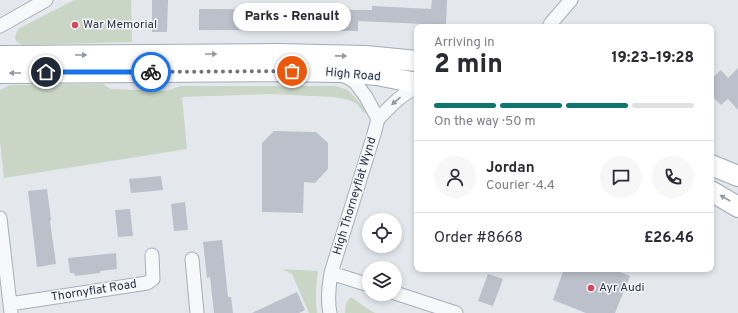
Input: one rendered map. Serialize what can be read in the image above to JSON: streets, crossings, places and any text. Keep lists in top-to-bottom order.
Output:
{
  "streets": {
    "main road": ["High Road"],
    "street": ["High Thorneyflat Wynd", "Thornyflat Road"]
  },
  "places": ["War Memorial", "Parks - Renault", "Ayr Audi"],
  "page": {
    "bubble": "Parks - Renault",
    "heading": ["2 min", "Arriving in", "19:23–19:28"],
    "panel": [
      "Jordan",
      "Courier · 4.4",
      "Order #8668",
      "£26.46"
    ],
    "bar": "On the way · 50 m"
  }
}
